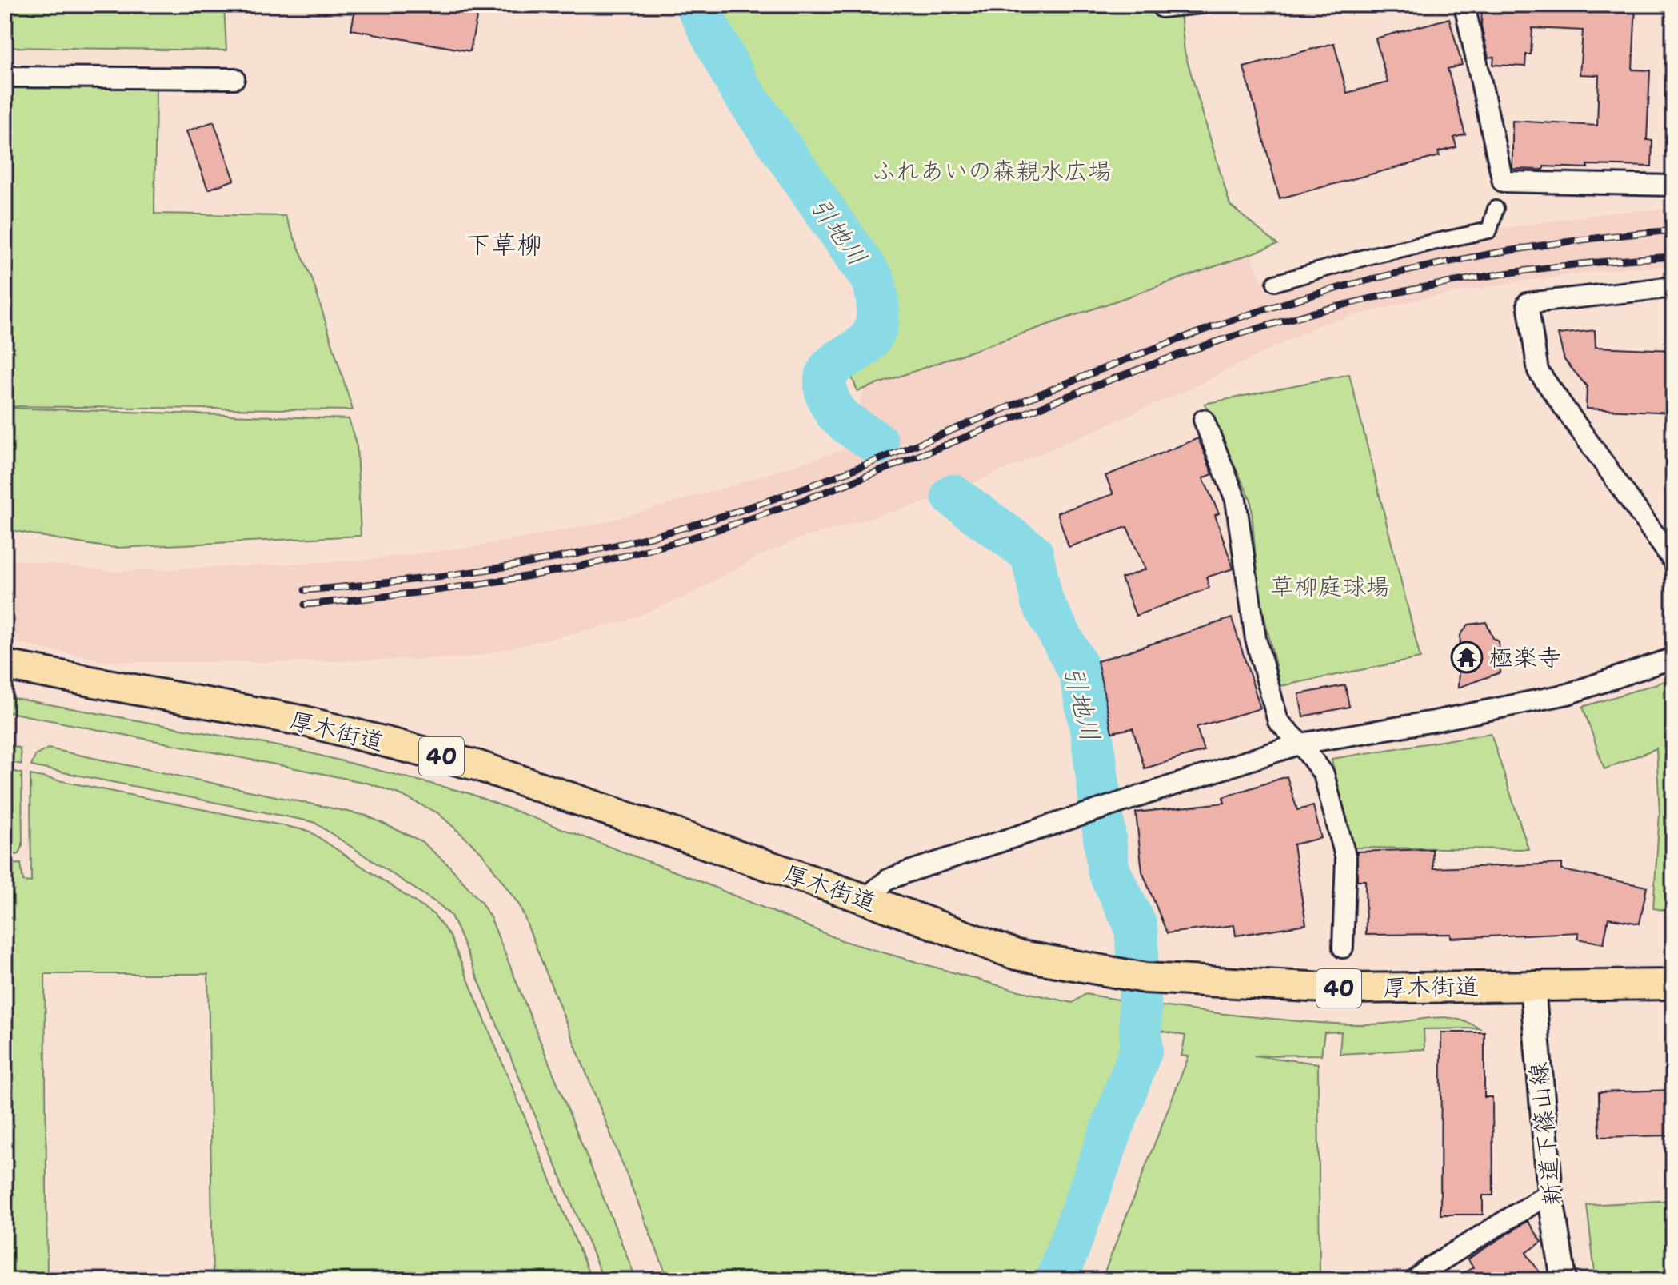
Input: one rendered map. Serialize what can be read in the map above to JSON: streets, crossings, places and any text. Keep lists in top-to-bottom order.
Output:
{
  "streets": {
    "main road": ["厚木街道", "40"],
    "street": ["新道下篠山線"]
  },
  "crossings": [
    ["厚木街道", "新道下篠山線"]
  ],
  "districts": ["下草柳"],
  "water": ["引地川"],
  "parks": ["ふれあいの森親水広場", "草柳庭球場"],
  "places": {
    "temple": ["極楽寺"]
  }
}
